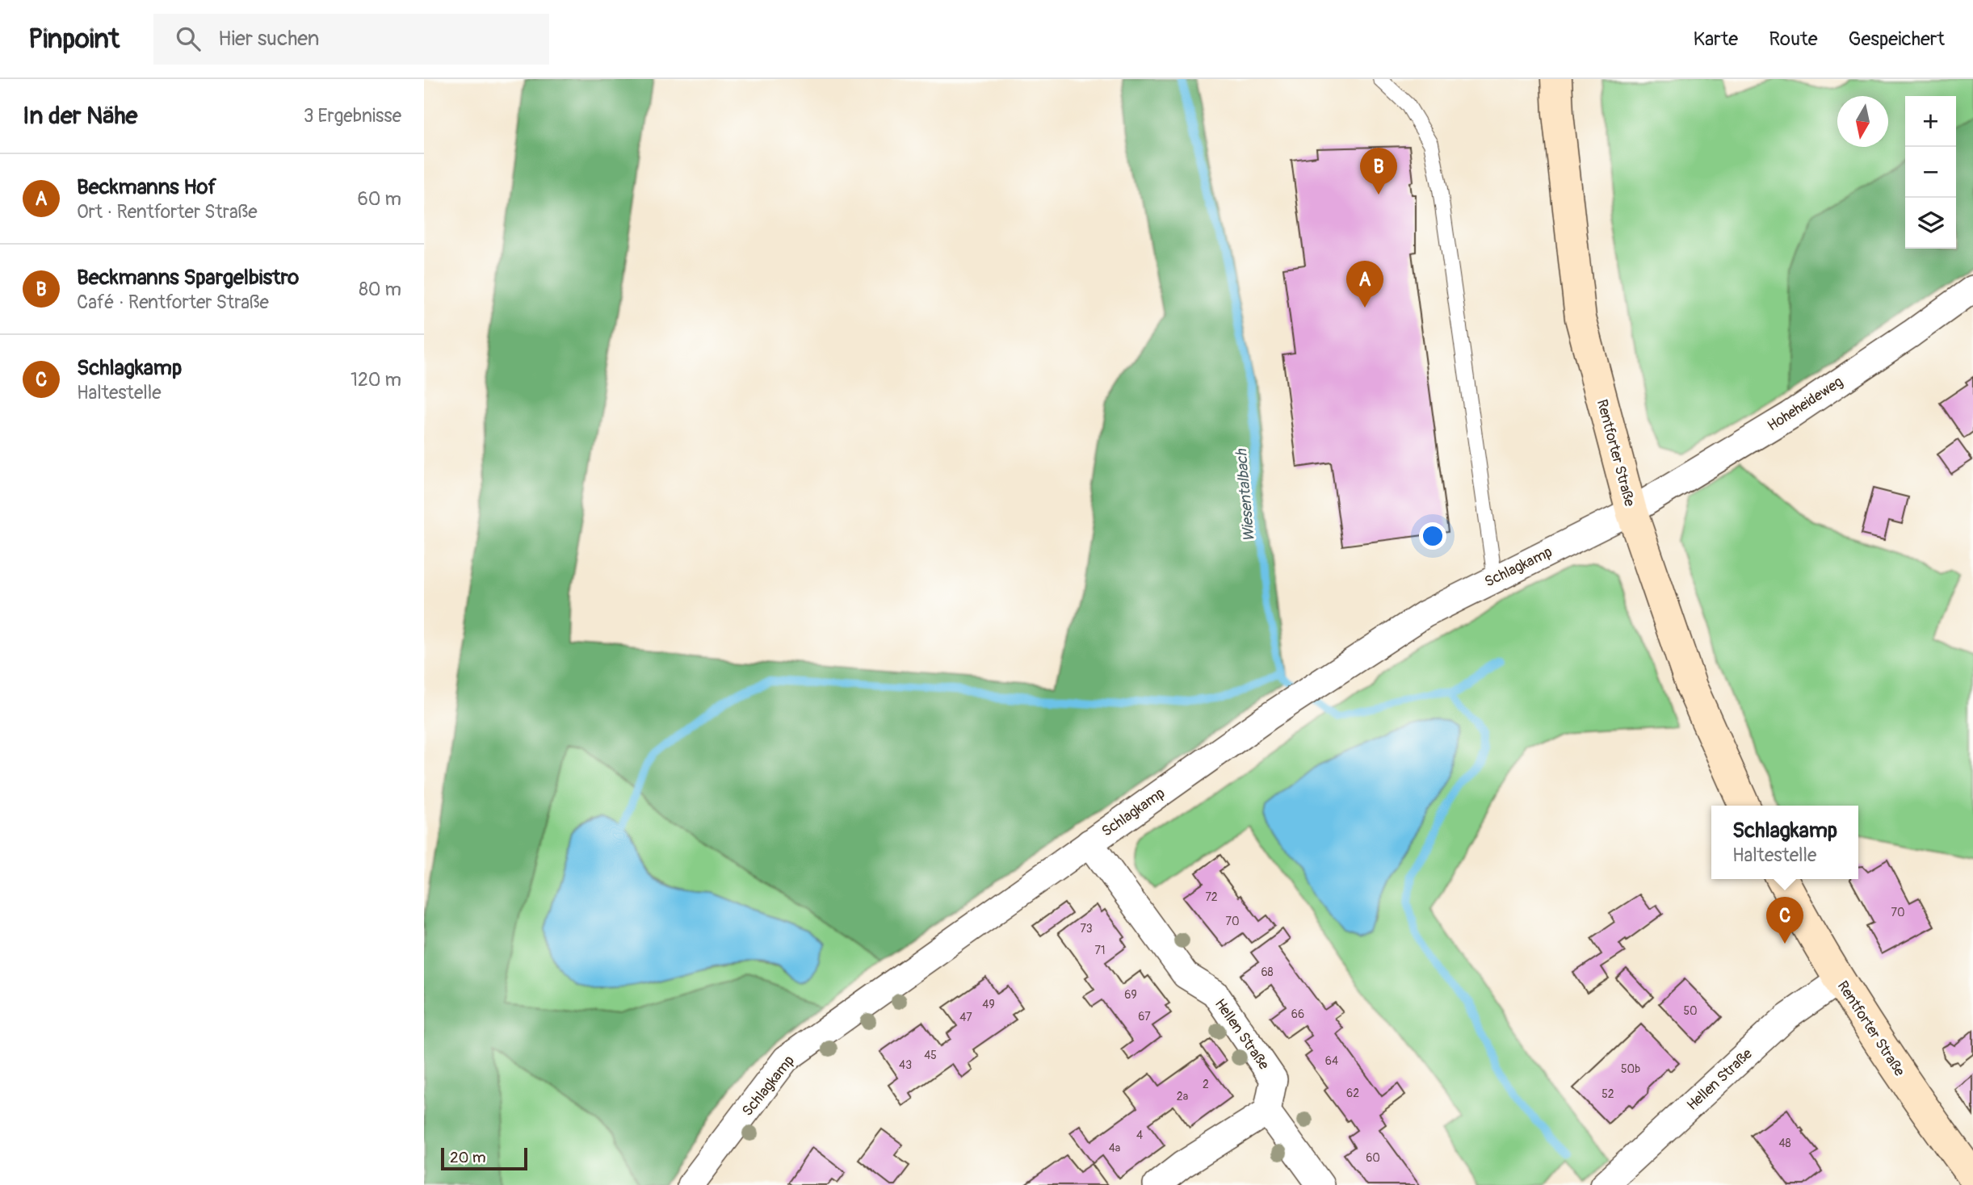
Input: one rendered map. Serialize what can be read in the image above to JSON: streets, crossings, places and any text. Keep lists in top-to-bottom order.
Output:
{
  "streets": {
    "main road": ["Rentforter Straße"],
    "street": ["Hoheheideweg", "Schlagkamp", "Hellen Straße"]
  },
  "crossings": [
    ["Hoheheideweg", "Rentforter Straße"],
    ["Hoheheideweg", "Schlagkamp"],
    ["Rentforter Straße", "Schlagkamp"],
    ["Rentforter Straße", "Hellen Straße"],
    ["Schlagkamp", "Hellen Straße"]
  ],
  "water": ["Wiesentalbach"],
  "house_numbers": [
    "72",
    "70",
    "70",
    "73",
    "71",
    "68",
    "69",
    "49",
    "50",
    "66",
    "67",
    "47",
    "45",
    "64",
    "43",
    "50b",
    "2",
    "62",
    "52",
    "2a",
    "4",
    "48",
    "4a",
    "60"
  ],
  "scale_bar": "20 m",
  "north": "bottom",
  "page": {
    "header": "Pinpoint",
    "search": "Hier suchen",
    "nav": ["Karte", "Route", "Gespeichert"],
    "heading": ["In der Nähe", "3 Ergebnisse"],
    "map_buttons": ["+", "−"],
    "pins": ["B", "A", "C"],
    "list": [
      {
        "mark": "A",
        "name": "Beckmanns Hof",
        "note": "Ort · Rentforter Straße",
        "value": "60 m"
      },
      {
        "mark": "B",
        "name": "Beckmanns Spargelbistro",
        "note": "Café · Rentforter Straße",
        "value": "80 m"
      },
      {
        "mark": "C",
        "name": "Schlagkamp",
        "note": "Haltestelle",
        "value": "120 m"
      }
    ],
    "popup": ["Schlagkamp", "Haltestelle"],
    "scale": "20 m"
  }
}
